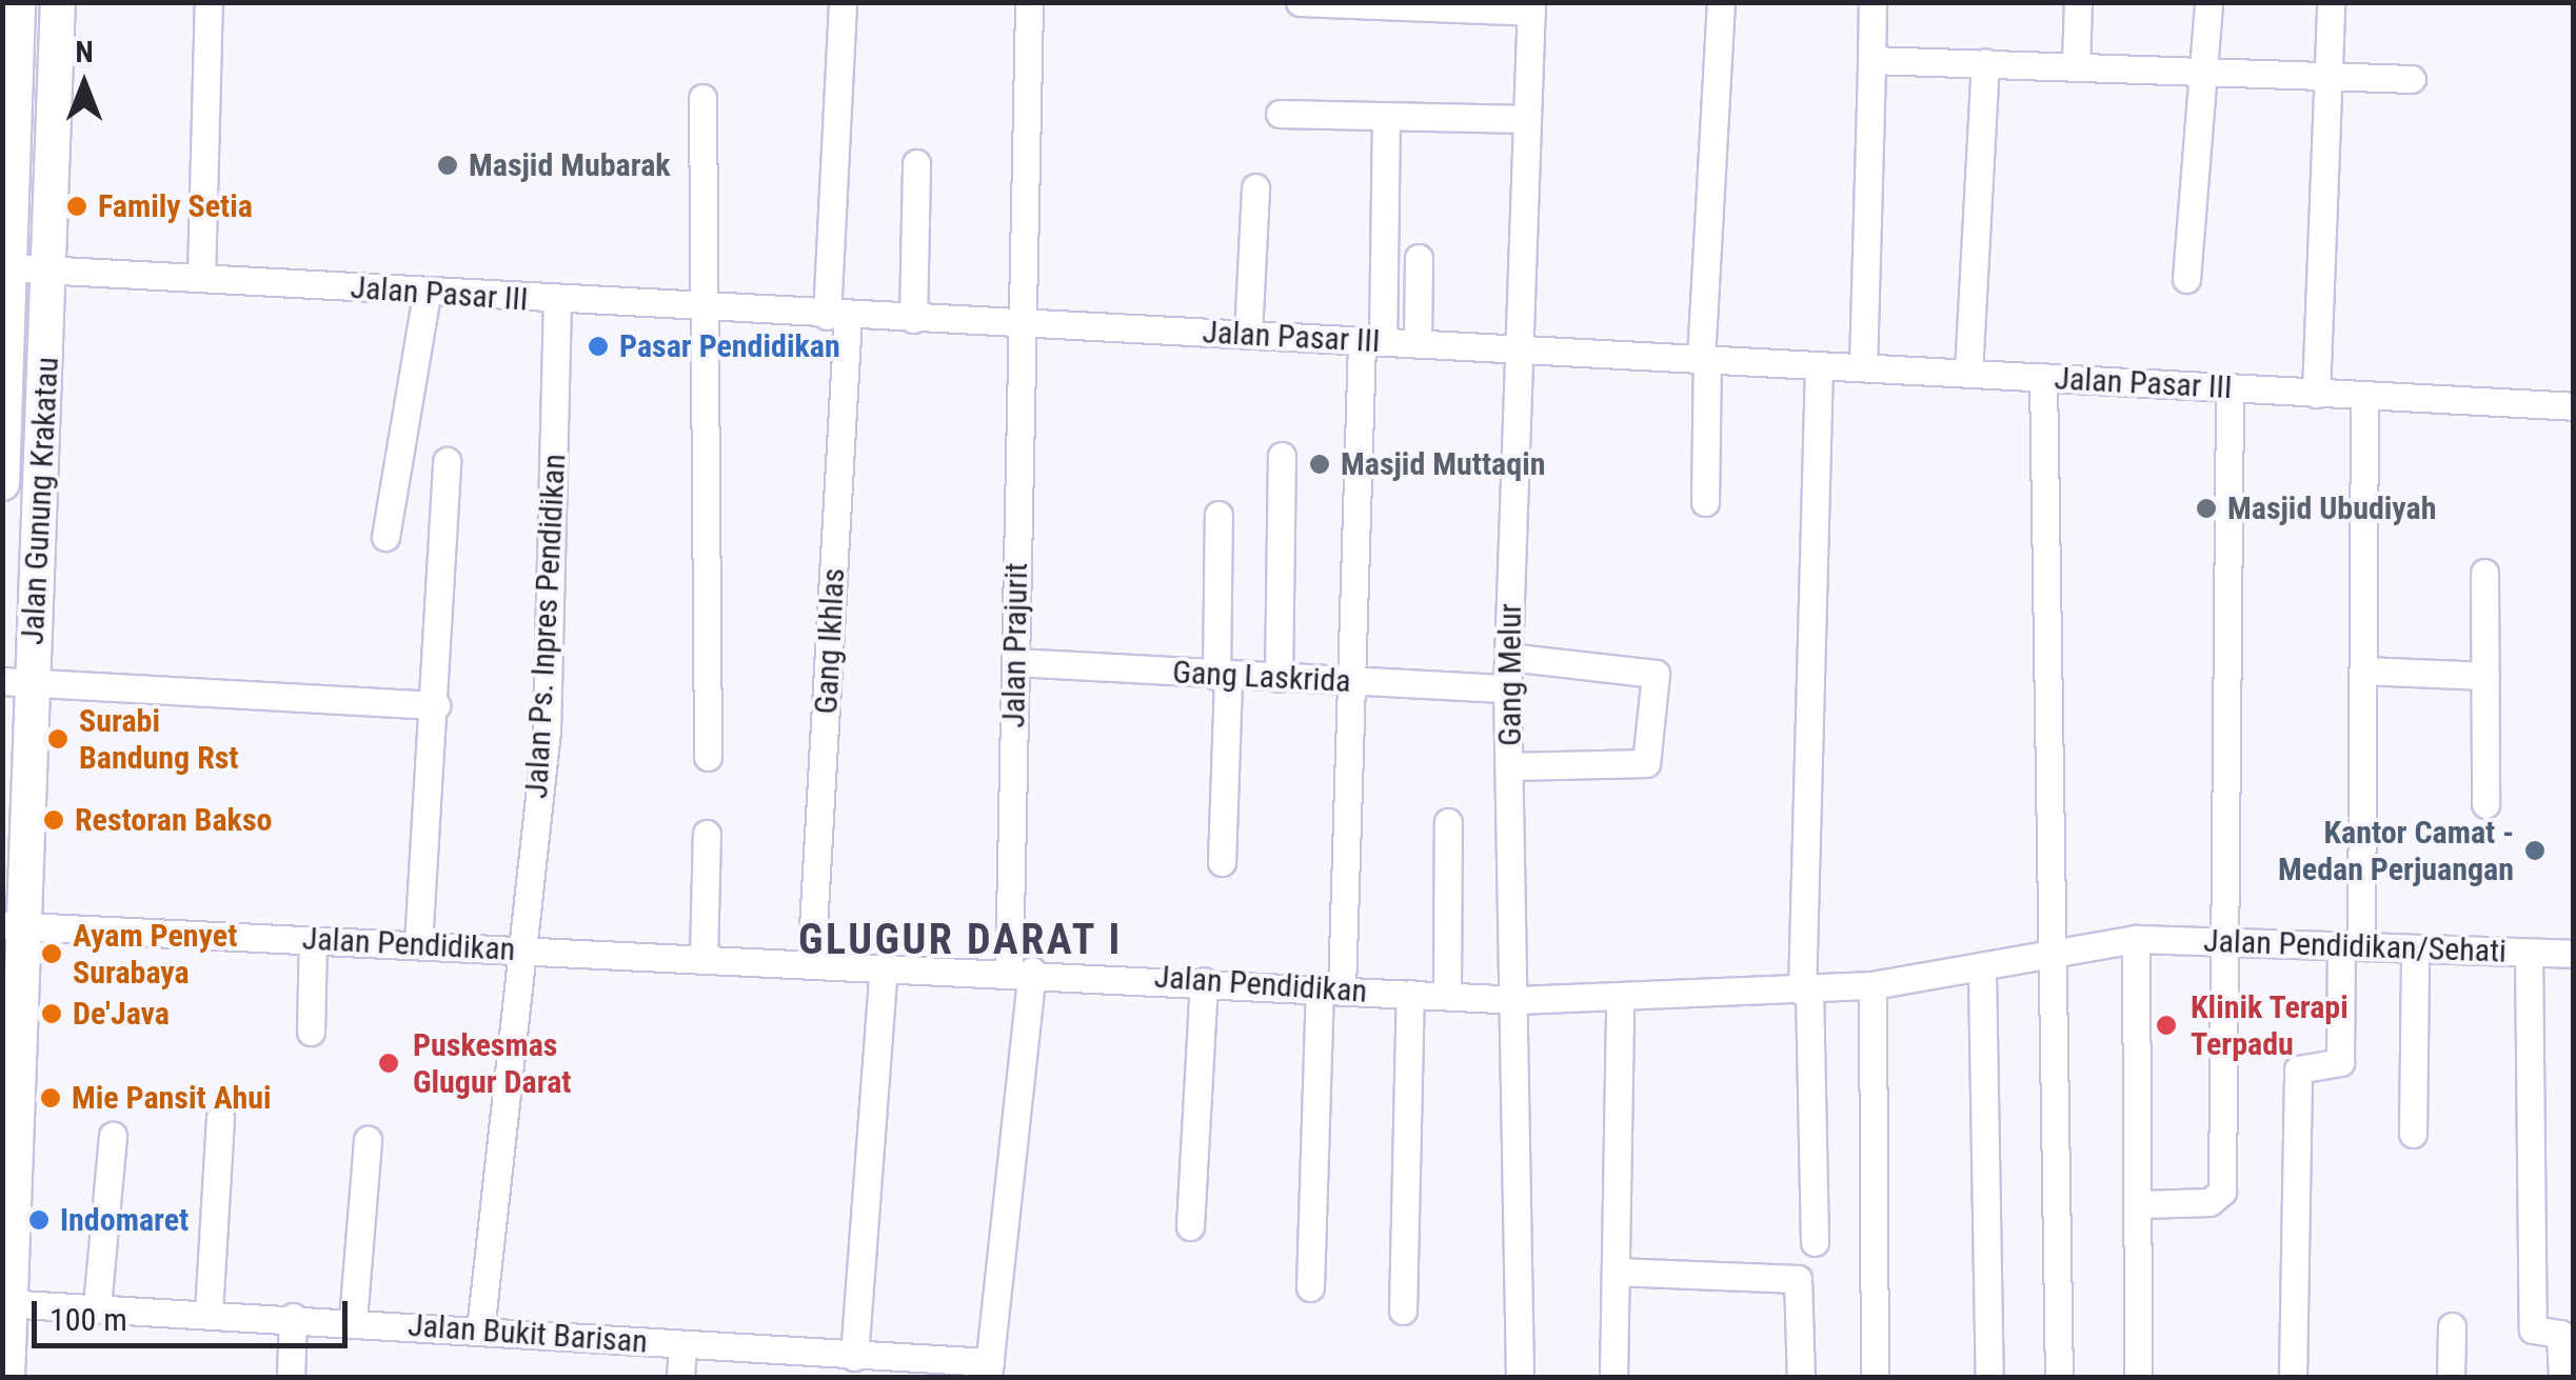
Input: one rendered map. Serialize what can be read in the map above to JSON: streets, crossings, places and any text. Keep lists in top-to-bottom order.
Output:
{
  "streets": {
    "main road": ["Jalan Gunung Krakatau"],
    "street": [
      "Jalan Pasar III",
      "Jalan Ps. Inpres Pendidikan",
      "Gang Ikhlas",
      "Jalan Prajurit",
      "Gang Melur",
      "Gang Laskrida",
      "Jalan Pendidikan",
      "Jalan Pendidikan/Sehati",
      "Jalan Bukit Barisan"
    ]
  },
  "crossings": [
    ["Jalan Pasar III", "Jalan Gunung Krakatau"],
    ["Jalan Pasar III", "Jalan Ps. Inpres Pendidikan"],
    ["Jalan Pasar III", "Gang Ikhlas"],
    ["Jalan Pasar III", "Jalan Prajurit"],
    ["Jalan Pasar III", "Gang Melur"],
    ["Jalan Gunung Krakatau", "Jalan Pendidikan"],
    ["Jalan Gunung Krakatau", "Jalan Bukit Barisan"],
    ["Jalan Ps. Inpres Pendidikan", "Jalan Pendidikan"],
    ["Jalan Ps. Inpres Pendidikan", "Jalan Bukit Barisan"],
    ["Gang Ikhlas", "Jalan Pendidikan"],
    ["Jalan Prajurit", "Gang Laskrida"],
    ["Jalan Prajurit", "Jalan Pendidikan"],
    ["Jalan Prajurit", "Jalan Bukit Barisan"],
    ["Gang Melur", "Gang Laskrida"],
    ["Gang Melur", "Jalan Pendidikan"],
    ["Jalan Pendidikan", "Jalan Pendidikan/Sehati"]
  ],
  "districts": ["GLUGUR DARAT I"],
  "places": [
    "Masjid Mubarak",
    "Family Setia",
    "Pasar Pendidikan",
    "Masjid Muttaqin",
    "Masjid Ubudiyah",
    "Surabi Bandung Rst",
    "Restoran Bakso",
    "Kantor Camat - Medan Perjuangan",
    "Ayam Penyet Surabaya",
    "De'Java",
    "Klinik Terapi Terpadu",
    "Puskesmas Glugur Darat",
    "Mie Pansit Ahui",
    "Indomaret"
  ],
  "scale_bar": "100 m",
  "north": "top"
}
